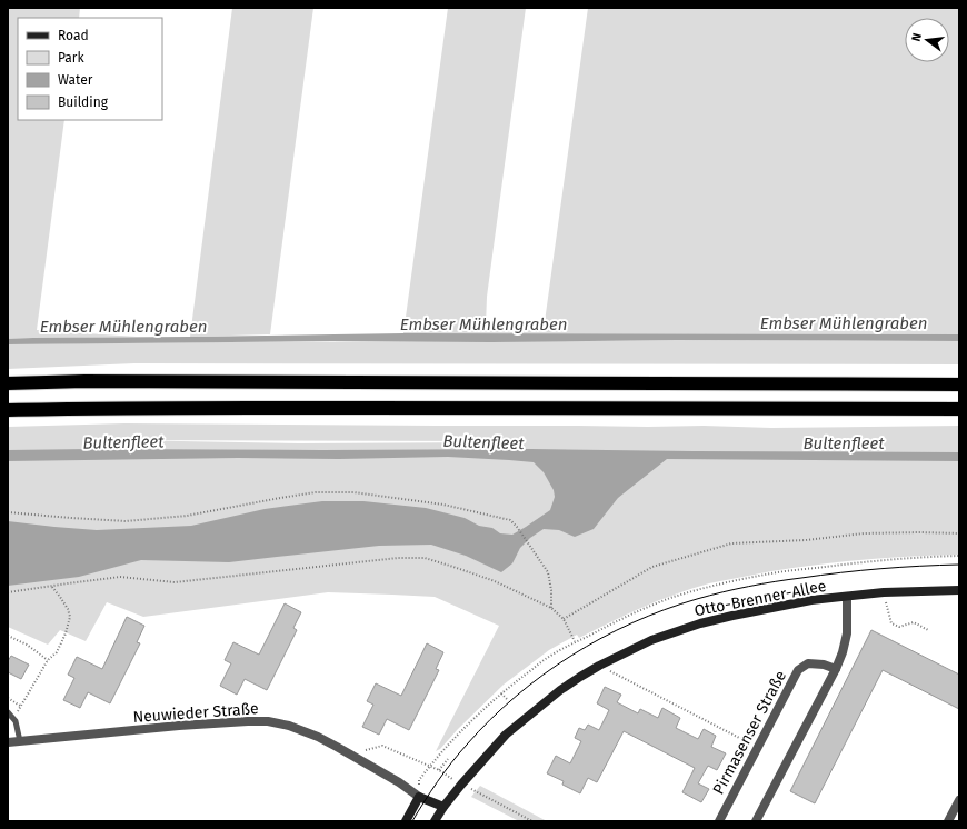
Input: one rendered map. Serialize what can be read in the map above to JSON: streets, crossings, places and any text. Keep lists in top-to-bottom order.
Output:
{
  "streets": {
    "street": ["Otto-Brenner-Allee", "Neuwieder Straße", "Pirmasenser Straße"]
  },
  "water": ["Embser Mühlengraben", "Bultenfleet"],
  "legend": [
    "Road",
    "Park",
    "Water",
    "Building"
  ],
  "north": "left"
}
